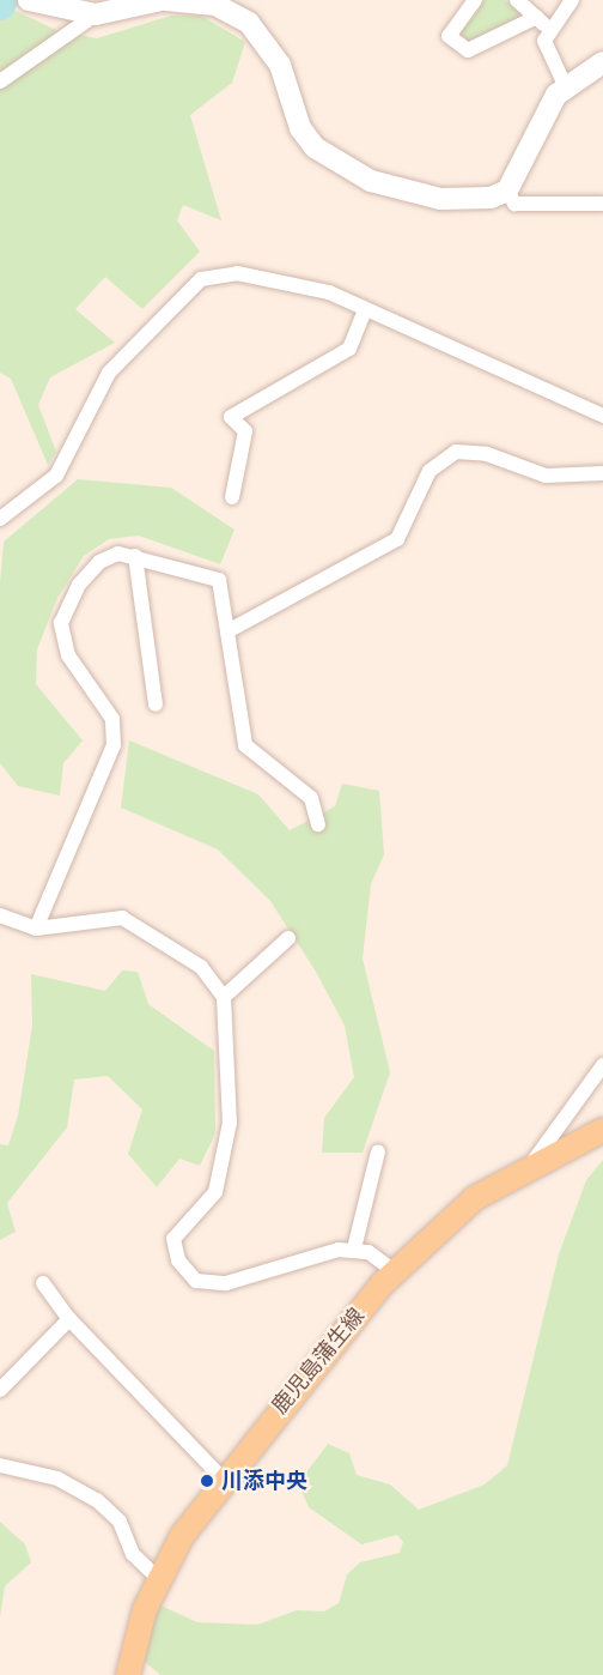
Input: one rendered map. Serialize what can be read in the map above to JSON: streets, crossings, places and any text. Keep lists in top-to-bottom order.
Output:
{
  "streets": {
    "main road": ["鹿児島蒲生線"]
  },
  "places": ["川添中央"]
}
